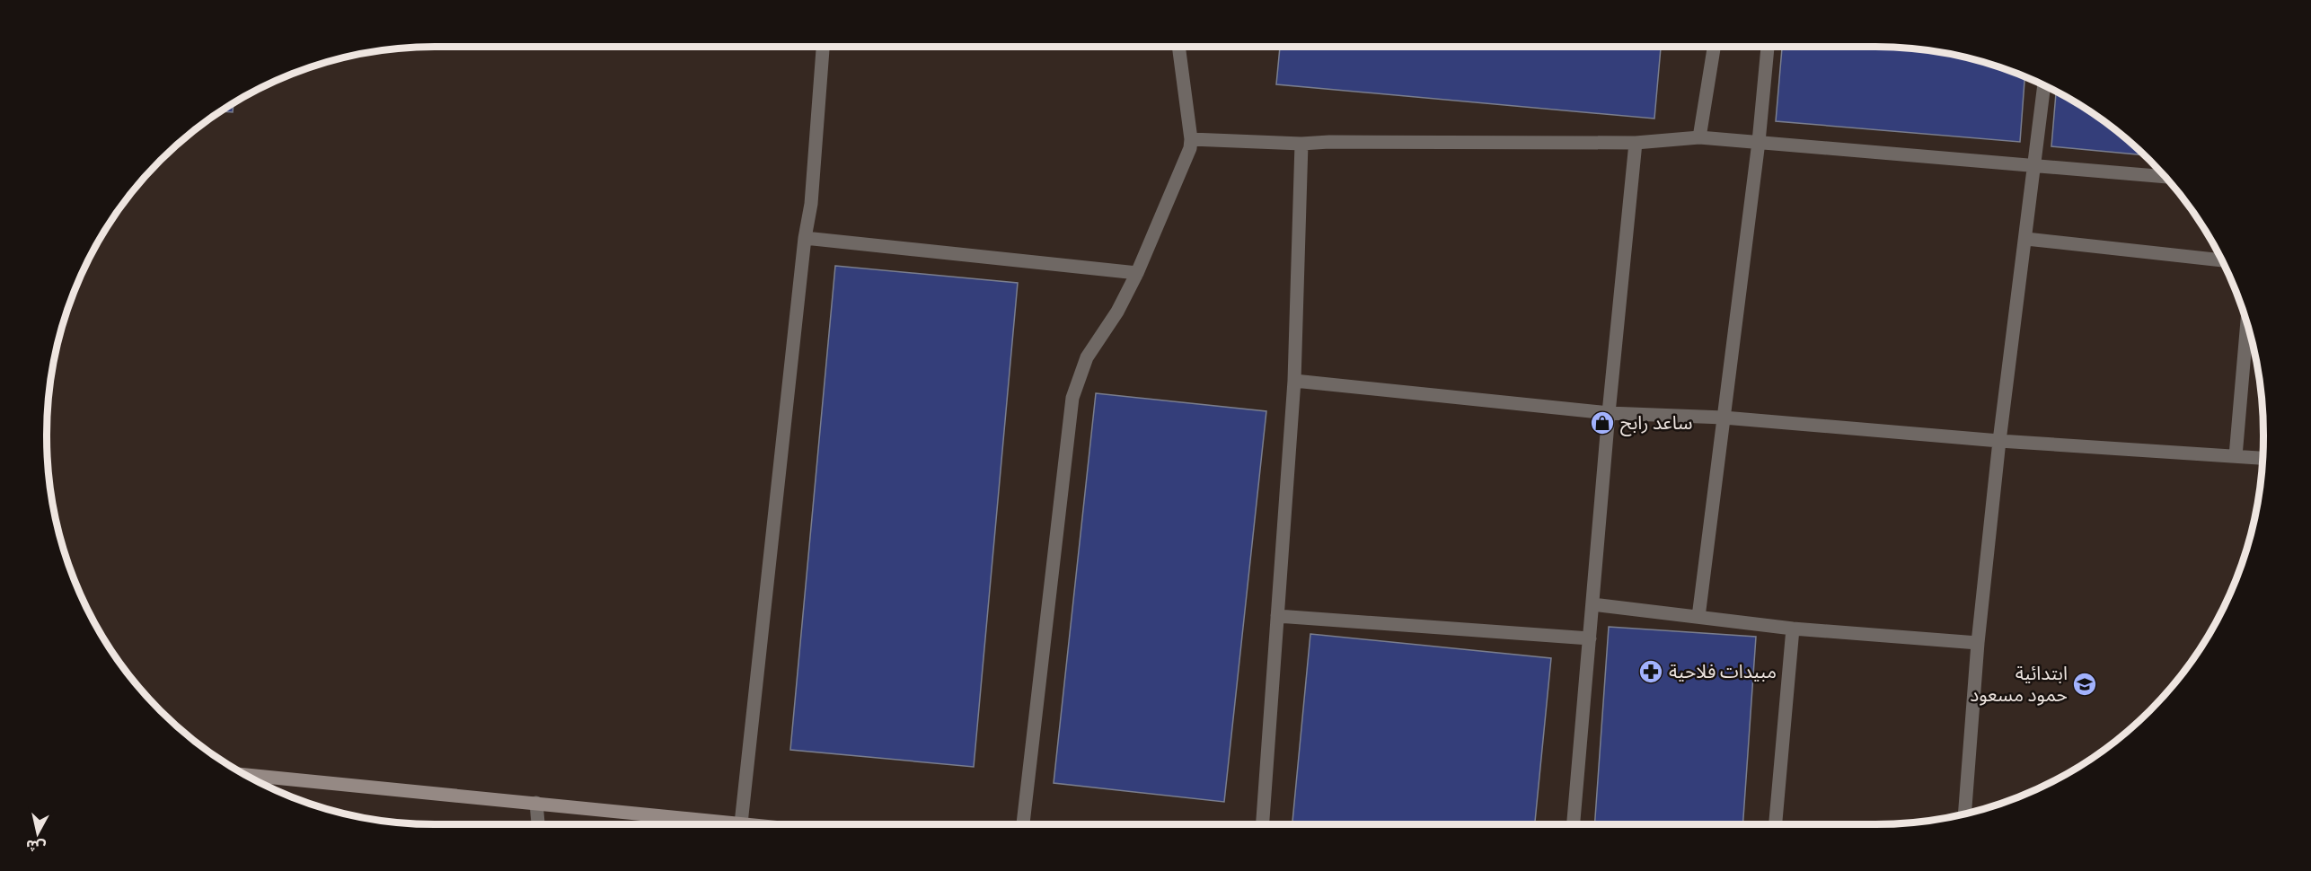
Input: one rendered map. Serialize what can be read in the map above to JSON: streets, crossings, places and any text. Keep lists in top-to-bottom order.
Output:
{
  "places": {
    "shop": ["ساعد رابح"],
    "pharmacy": ["مبيدات فلاحية"],
    "school or university": ["ابتدائية حمود مسعود"]
  },
  "north": "bottom"
}
